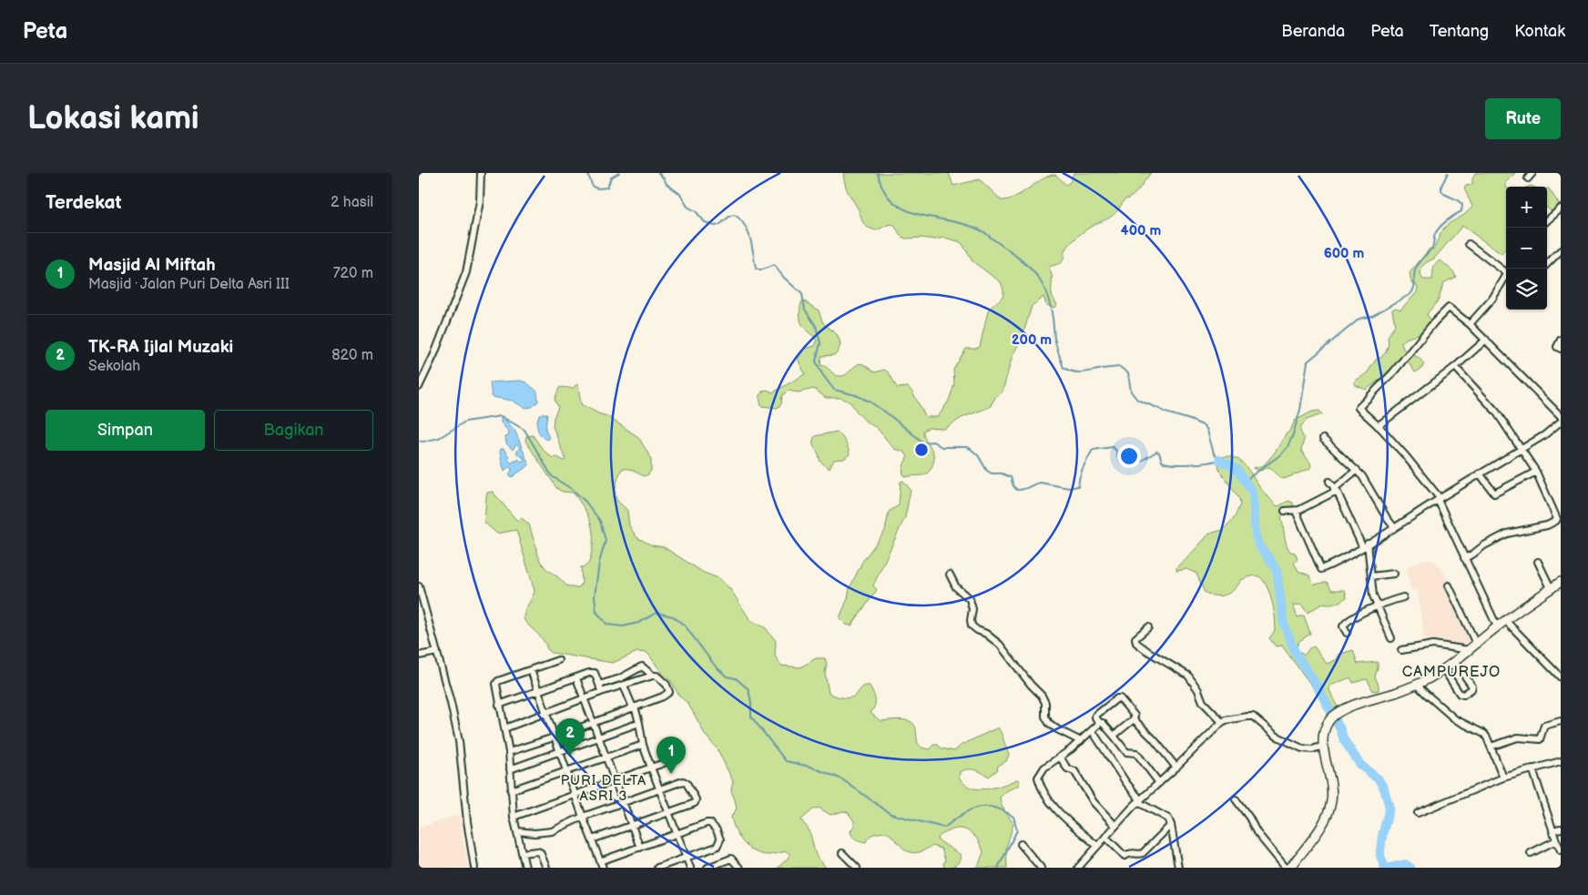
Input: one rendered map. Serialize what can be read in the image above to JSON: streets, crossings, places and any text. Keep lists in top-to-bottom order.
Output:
{
  "districts": ["CAMPUREJO", "PURI DELTA ASRI 3"],
  "page": {
    "header": "Peta",
    "nav": [
      "Beranda",
      "Peta",
      "Tentang",
      "Kontak"
    ],
    "buttons": [
      "Rute",
      ["Simpan", "Bagikan"]
    ],
    "title": "Lokasi kami",
    "heading": ["Terdekat", "2 hasil"],
    "map_buttons": ["+", "−"],
    "list": [
      {
        "mark": "1",
        "name": "Masjid Al Miftah",
        "note": "Masjid · Jalan Puri Delta Asri III",
        "value": "720 m"
      },
      {
        "mark": "2",
        "name": "TK-RA Ijlal Muzaki",
        "note": "Sekolah",
        "value": "820 m"
      }
    ],
    "pins": ["2", "1"]
  },
  "rings": ["400 m", "600 m", "200 m"]
}
